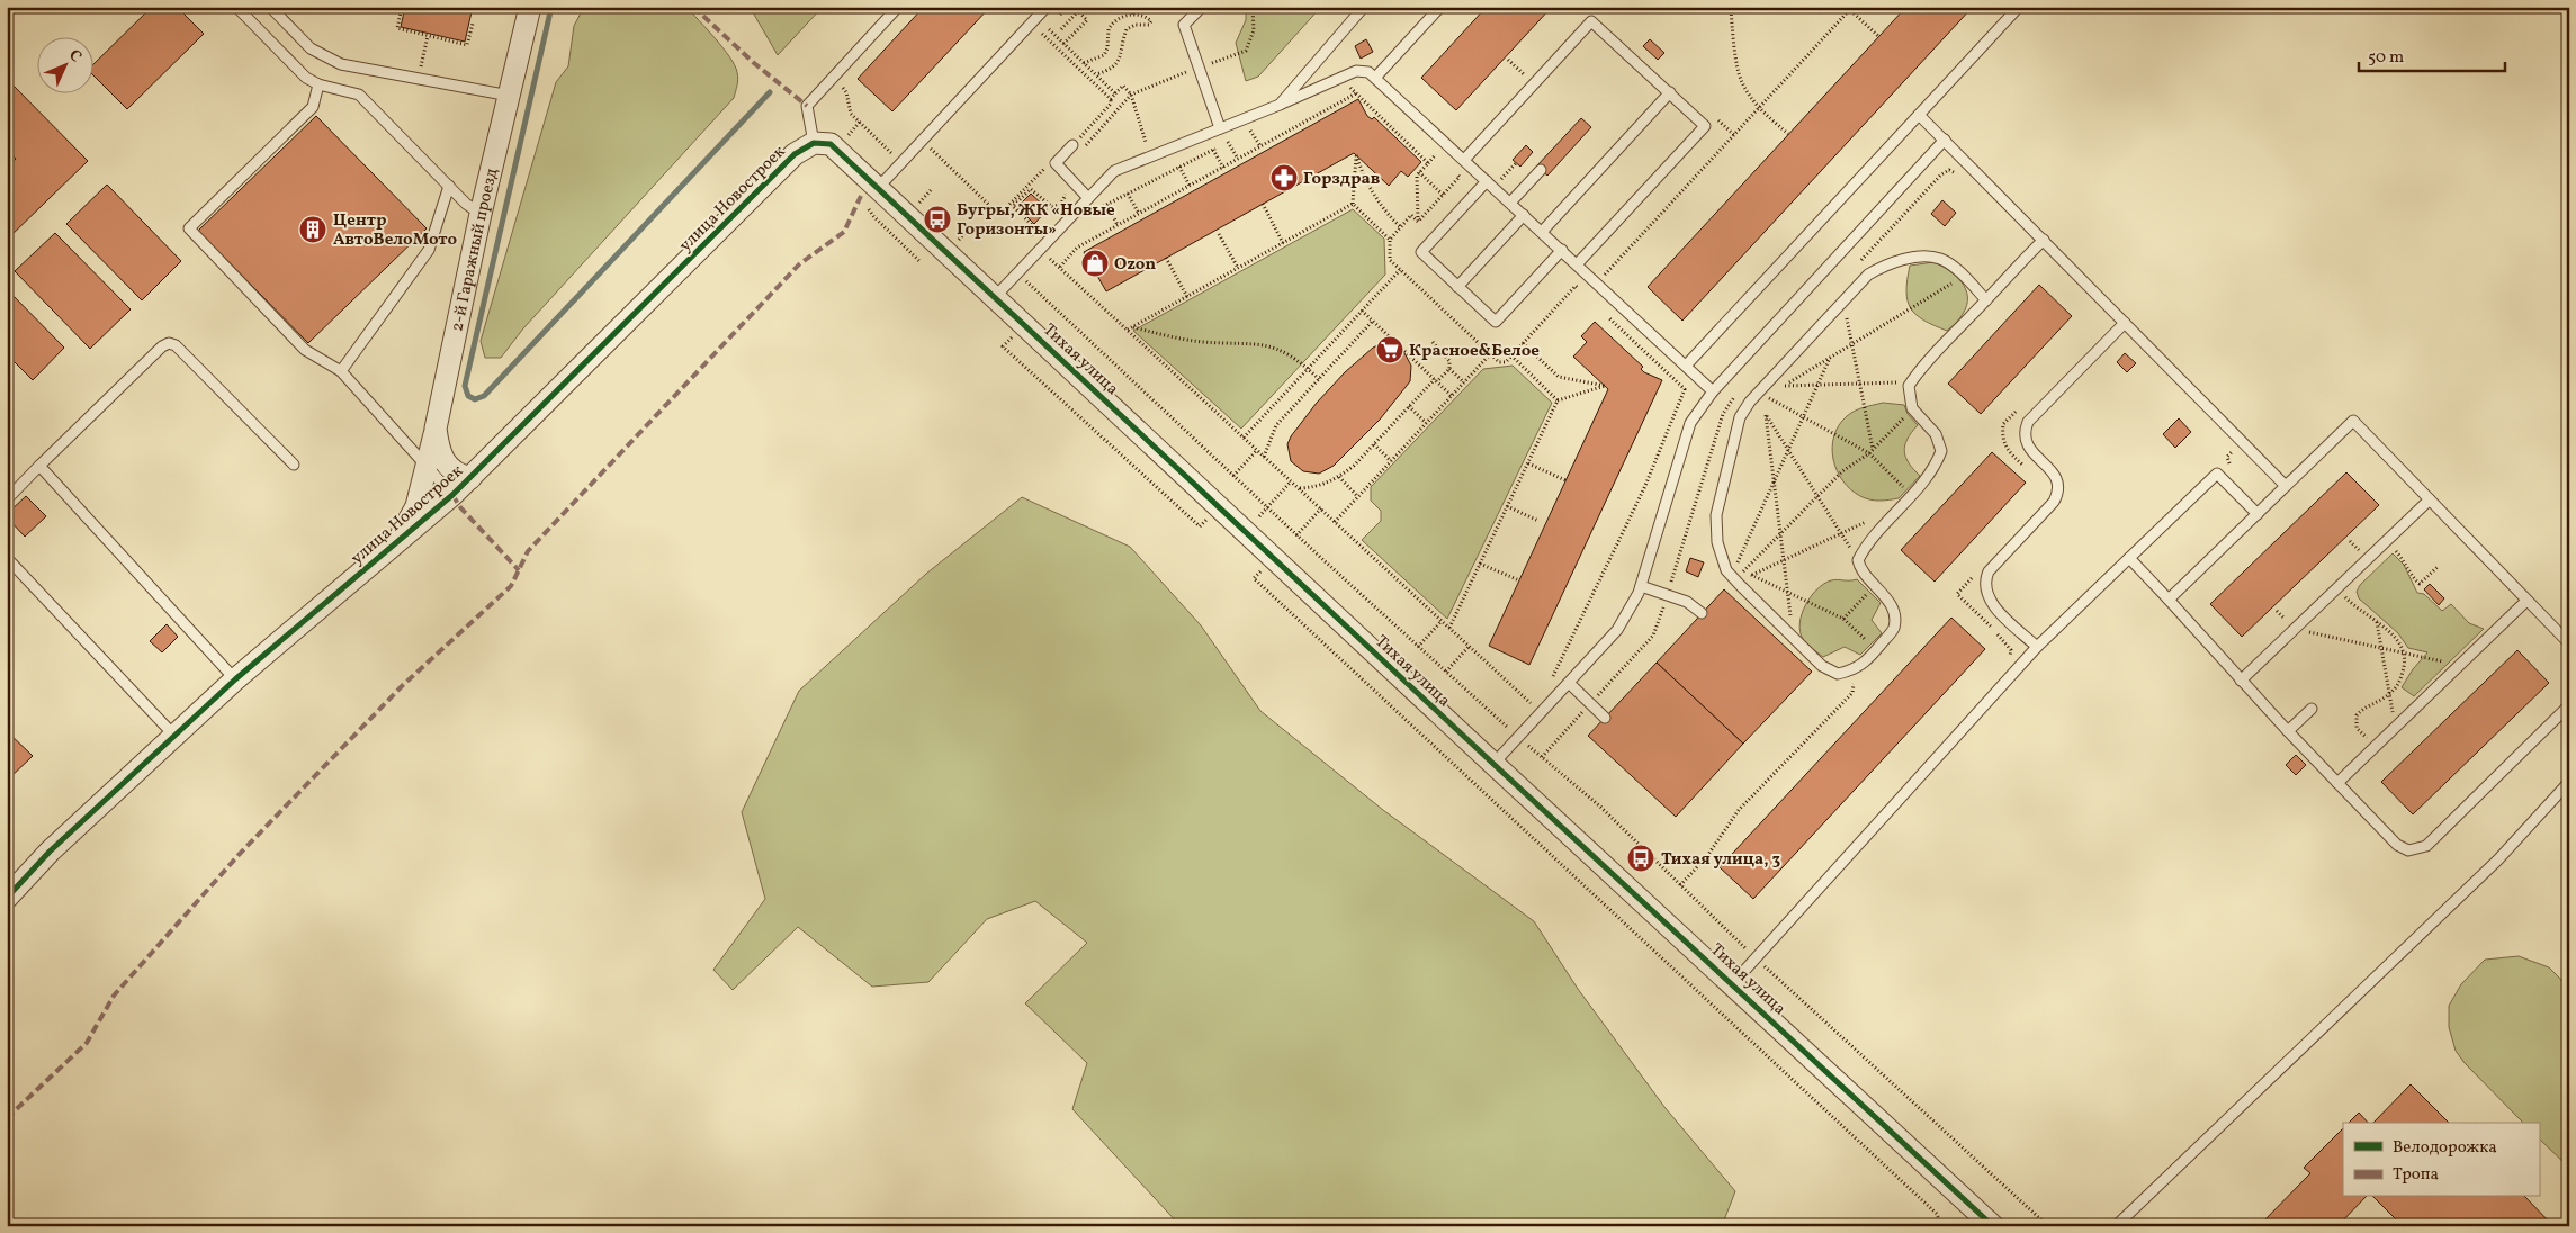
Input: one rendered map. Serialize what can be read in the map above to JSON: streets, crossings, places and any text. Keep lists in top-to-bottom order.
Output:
{
  "streets": {
    "street": ["улица Новостроек", "2-й Гаражный проезд", "Тихая улица"]
  },
  "crossings": [
    ["улица Новостроек", "2-й Гаражный проезд"],
    ["улица Новостроек", "Тихая улица"]
  ],
  "places": {
    "pharmacy": ["Горздрав"],
    "bus stop": ["Бугры, ЖК «Новые Горизонты»", "Тихая улица, 3"],
    "building": ["Центр АвтоВелоМото"],
    "shop": ["Ozon"],
    "supermarket": ["Красное&Белое"]
  },
  "legend": ["Велодорожка", "Тропа"],
  "scale_bar": "50 m",
  "north": "top right"
}
